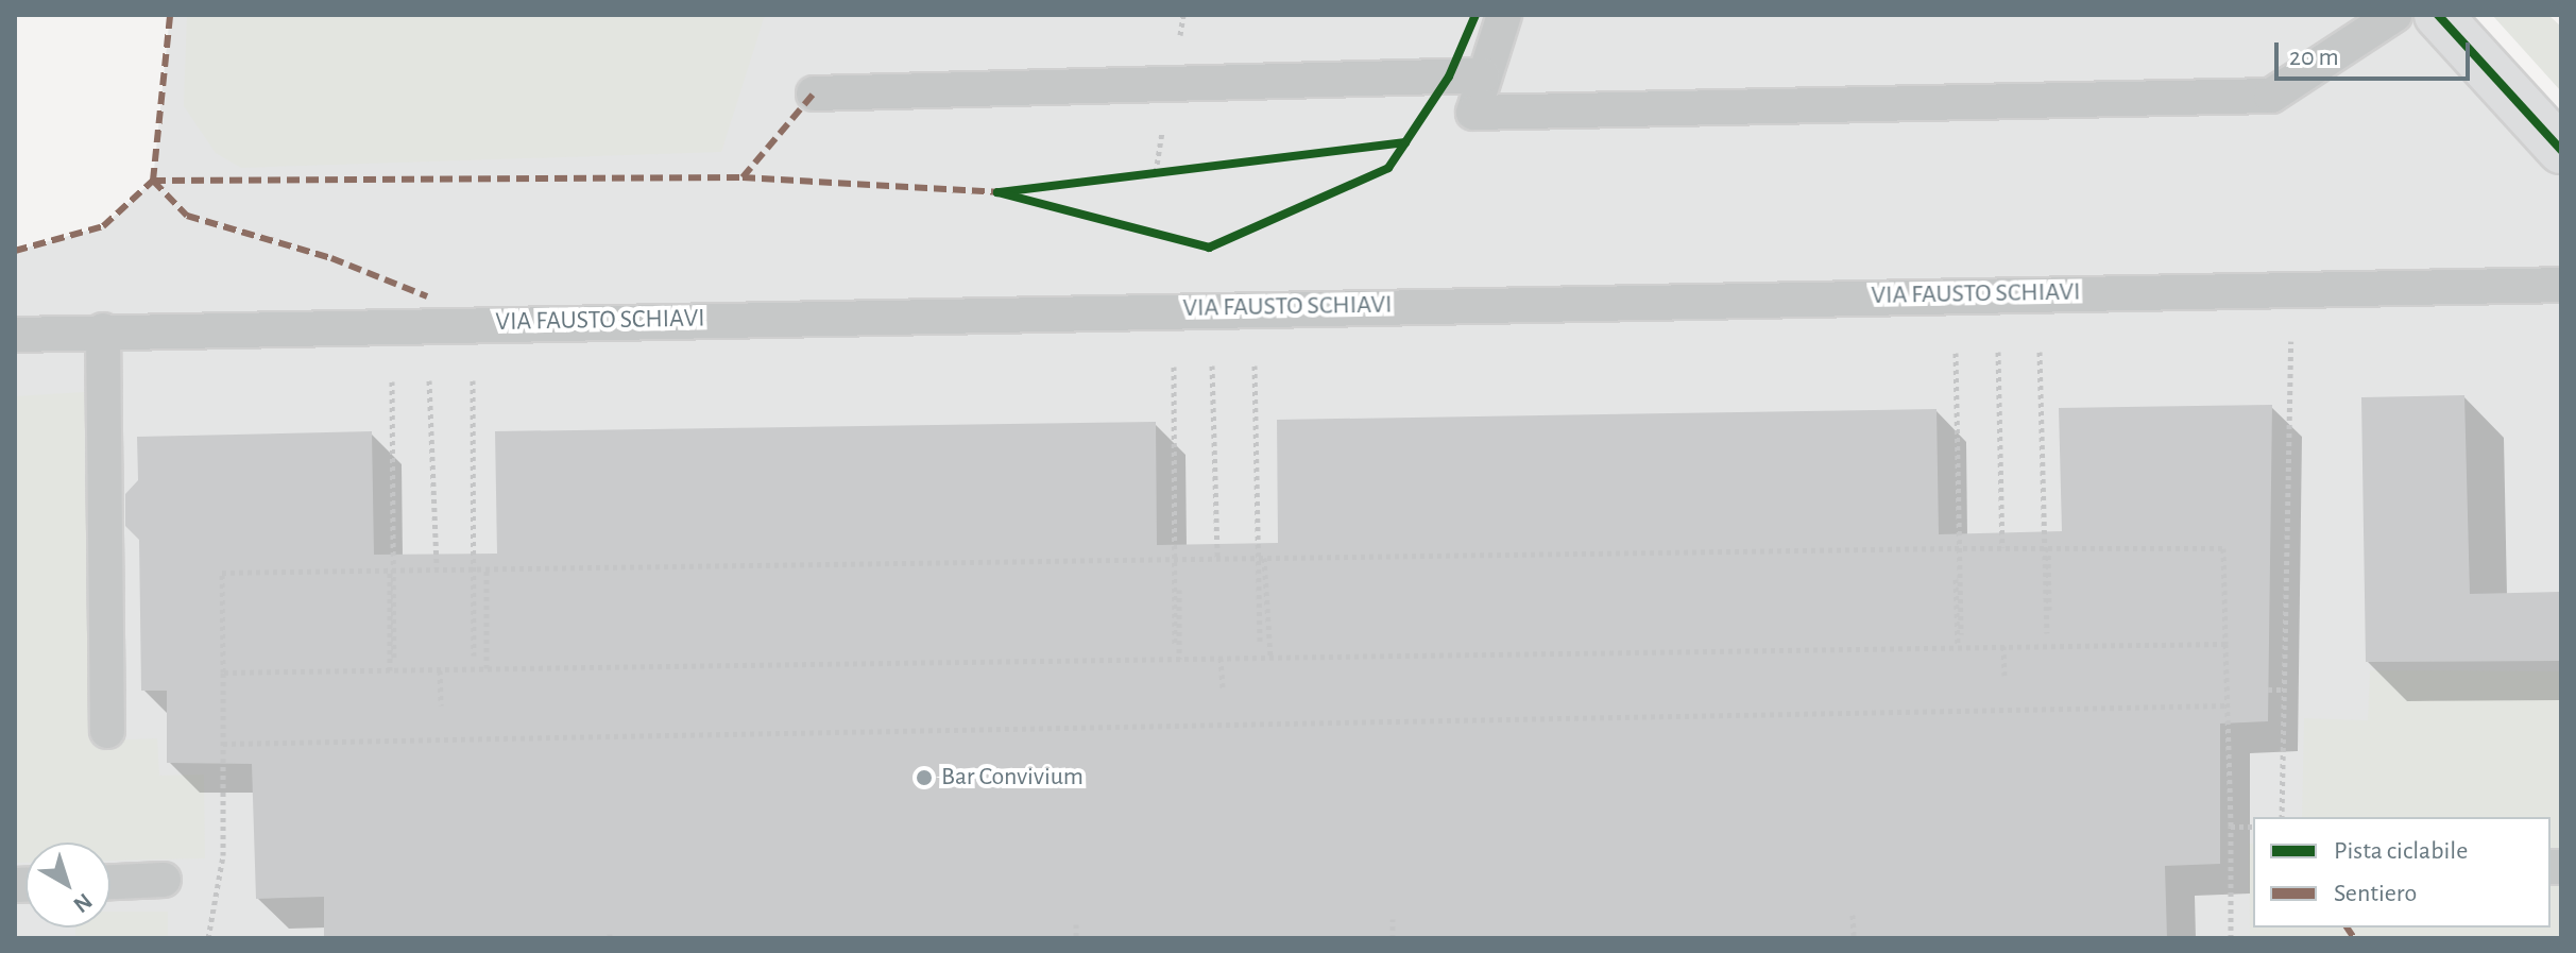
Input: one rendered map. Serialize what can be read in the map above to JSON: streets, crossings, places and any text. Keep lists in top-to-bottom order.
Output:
{
  "streets": {
    "lane": ["VIA FAUSTO SCHIAVI"]
  },
  "places": ["Bar Convivium"],
  "legend": ["Pista ciclabile", "Sentiero"],
  "scale_bar": "20 m",
  "north": "bottom right"
}
